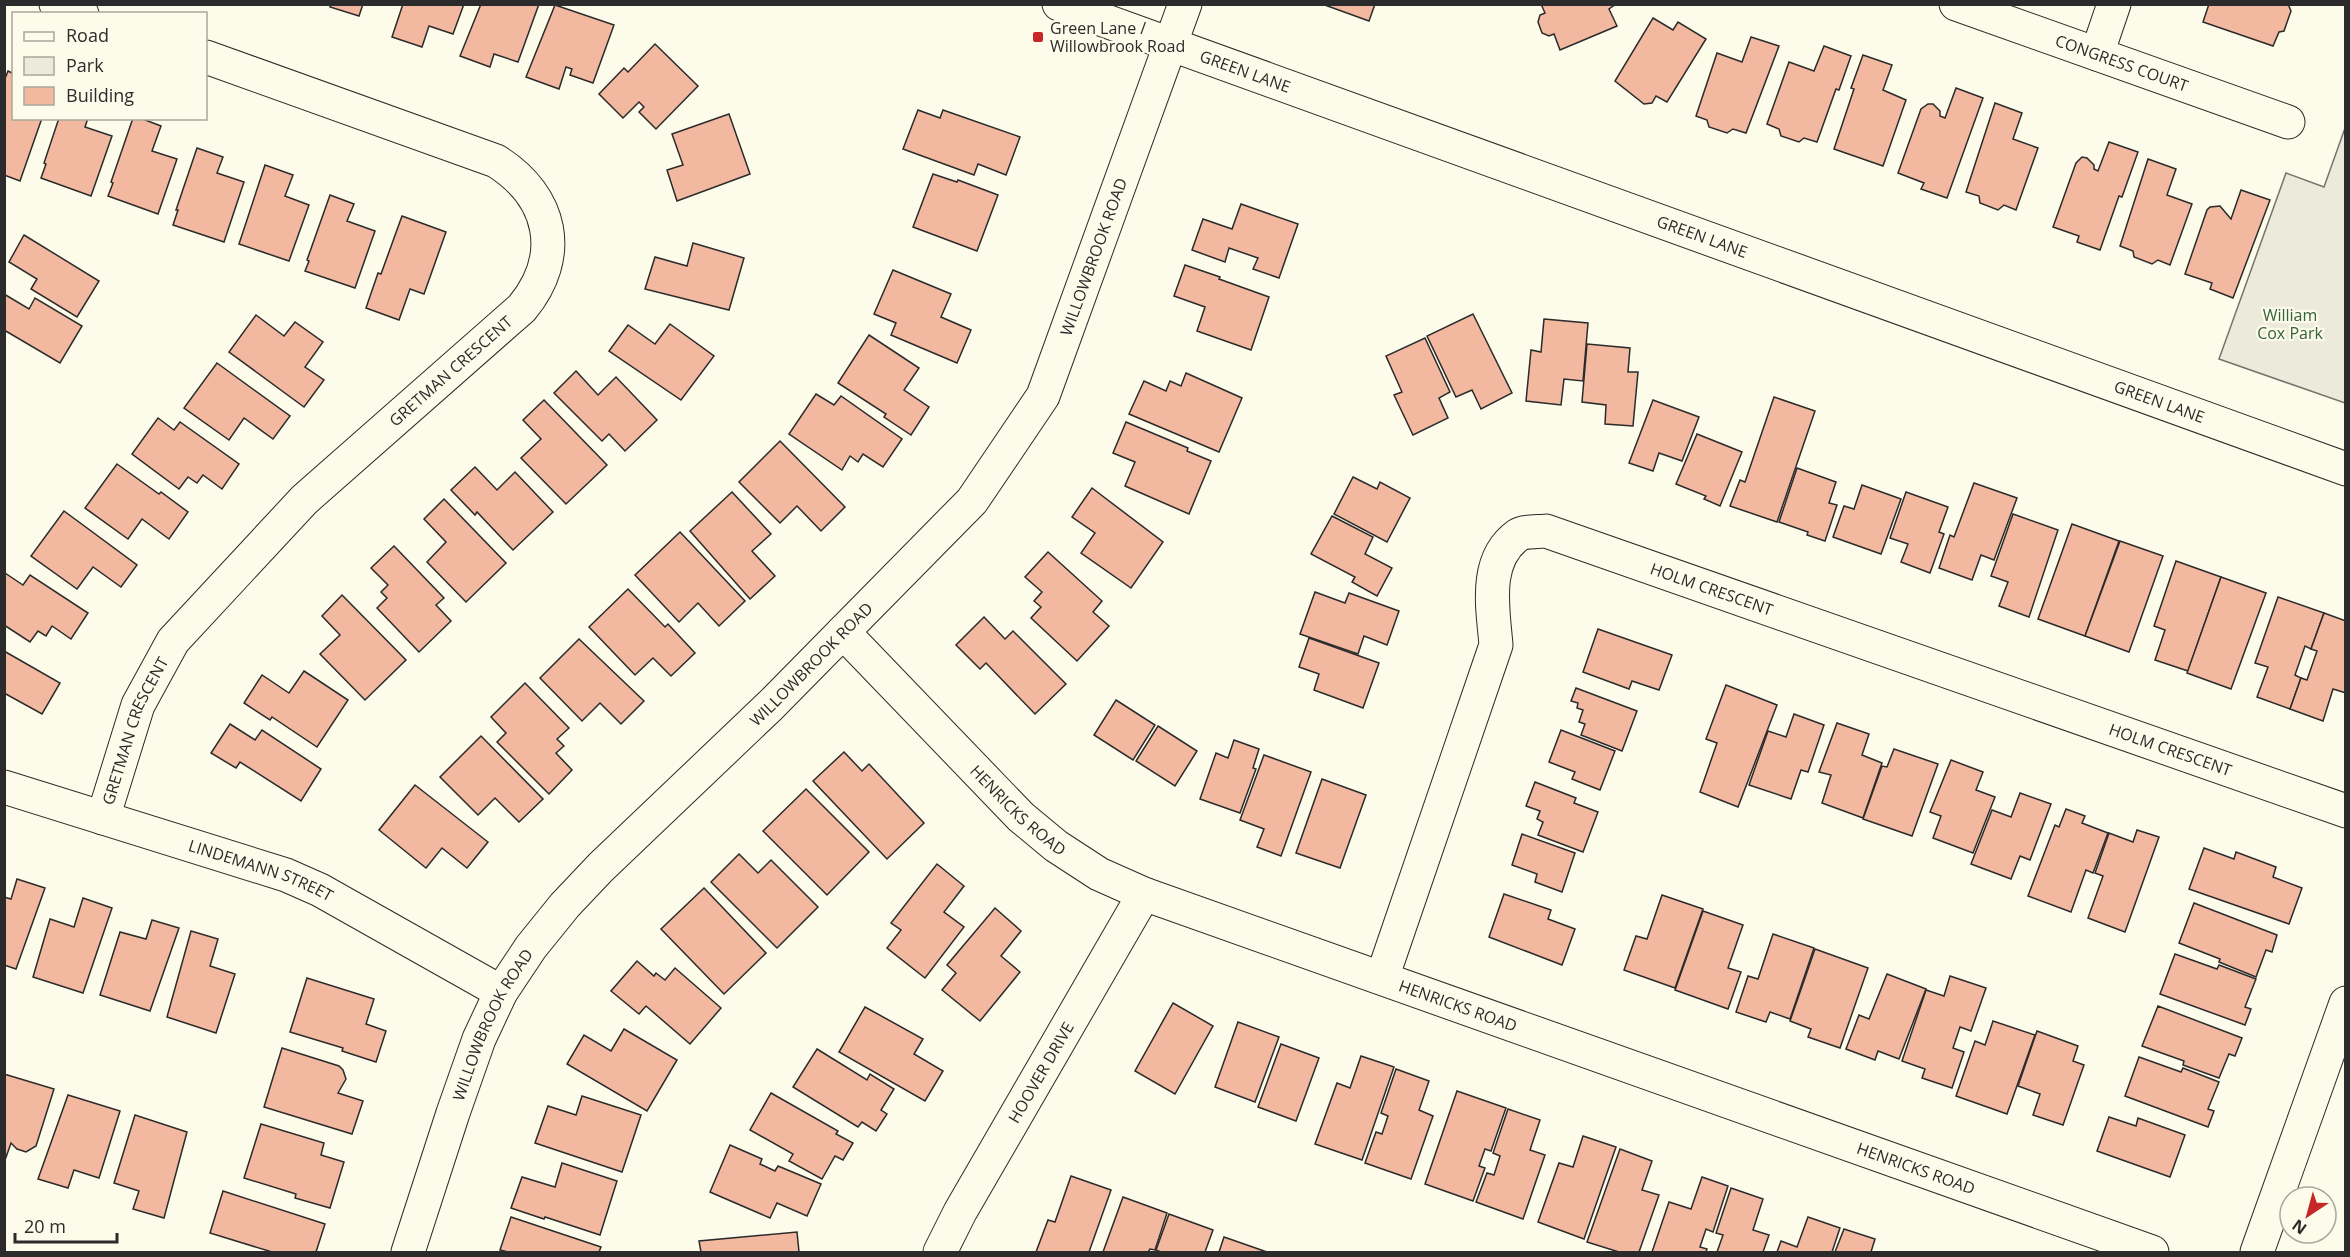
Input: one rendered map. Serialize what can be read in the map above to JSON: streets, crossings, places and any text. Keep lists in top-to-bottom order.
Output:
{
  "streets": {
    "street": [
      "CONGRESS COURT",
      "GREEN LANE",
      "WILLOWBROOK ROAD",
      "GRETMAN CRESCENT",
      "HOLM CRESCENT",
      "HENRICKS ROAD",
      "LINDEMANN STREET",
      "HOOVER DRIVE"
    ]
  },
  "crossings": [
    ["GREEN LANE", "WILLOWBROOK ROAD"],
    ["WILLOWBROOK ROAD", "HENRICKS ROAD"],
    ["WILLOWBROOK ROAD", "LINDEMANN STREET"],
    ["GRETMAN CRESCENT", "LINDEMANN STREET"],
    ["HOLM CRESCENT", "HENRICKS ROAD"],
    ["HENRICKS ROAD", "HOOVER DRIVE"]
  ],
  "parks": ["William Cox Park"],
  "places": {
    "transit": ["Green Lane / Willowbrook Road"]
  },
  "legend": ["Road", "Park", "Building"],
  "scale_bar": "20 m",
  "north": "bottom left"
}
